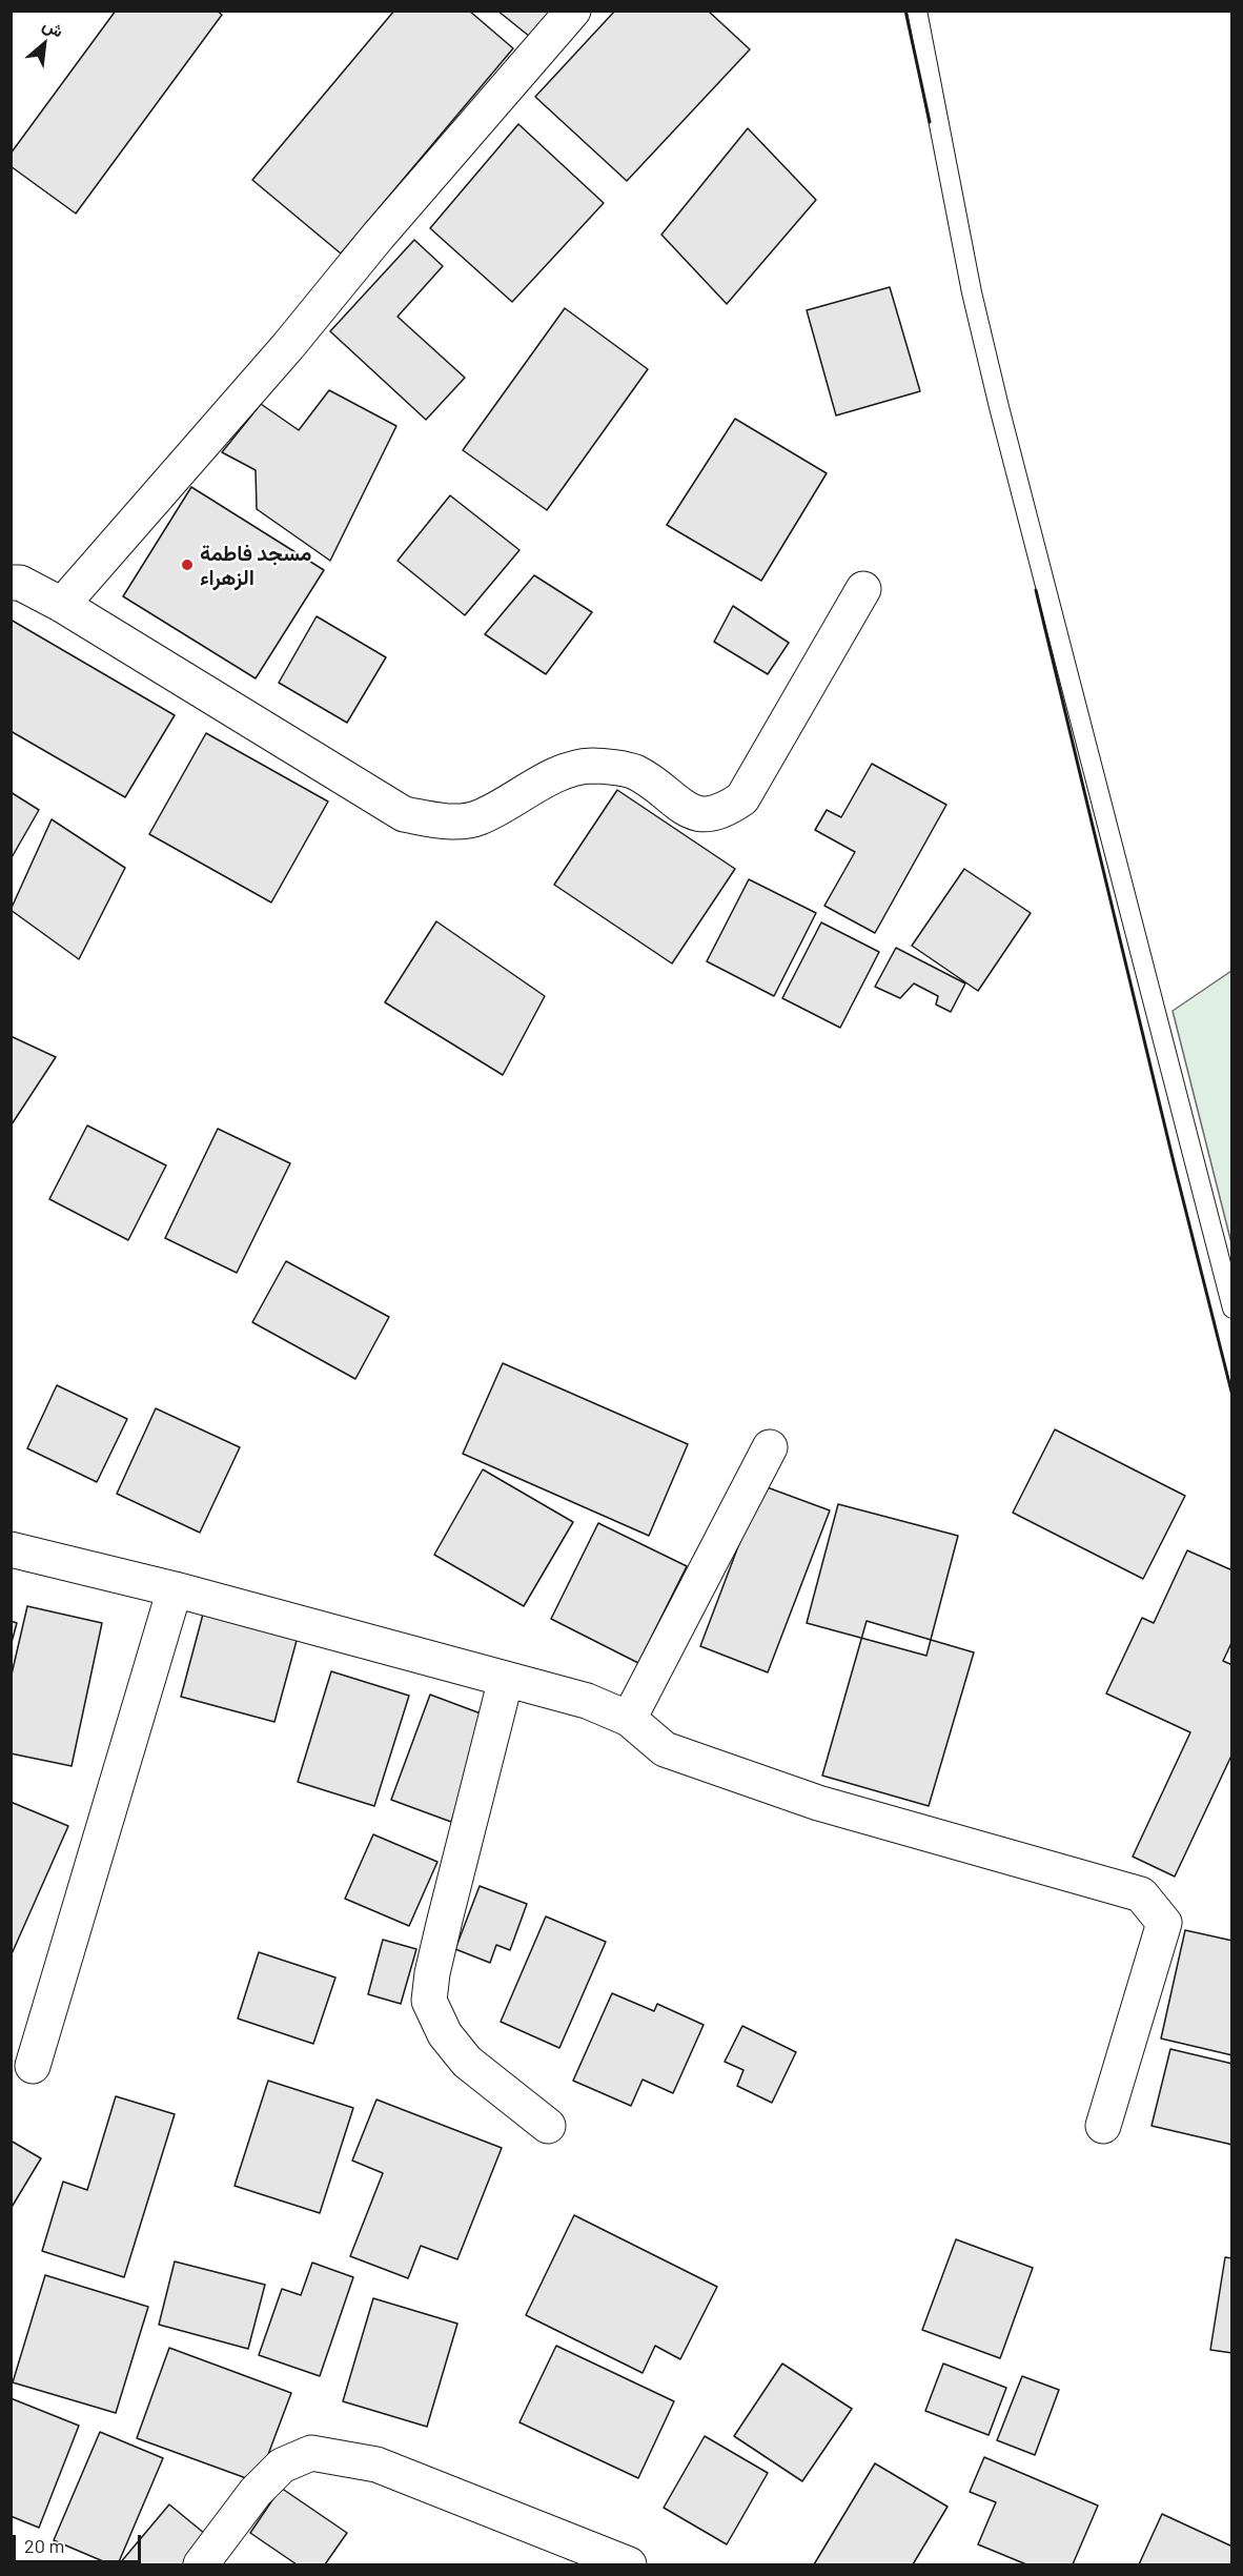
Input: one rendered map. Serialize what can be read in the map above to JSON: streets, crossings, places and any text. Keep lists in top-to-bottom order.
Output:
{
  "places": ["مسجد فاطمة الزهراء"],
  "scale_bar": "20 m",
  "north": "top right"
}
